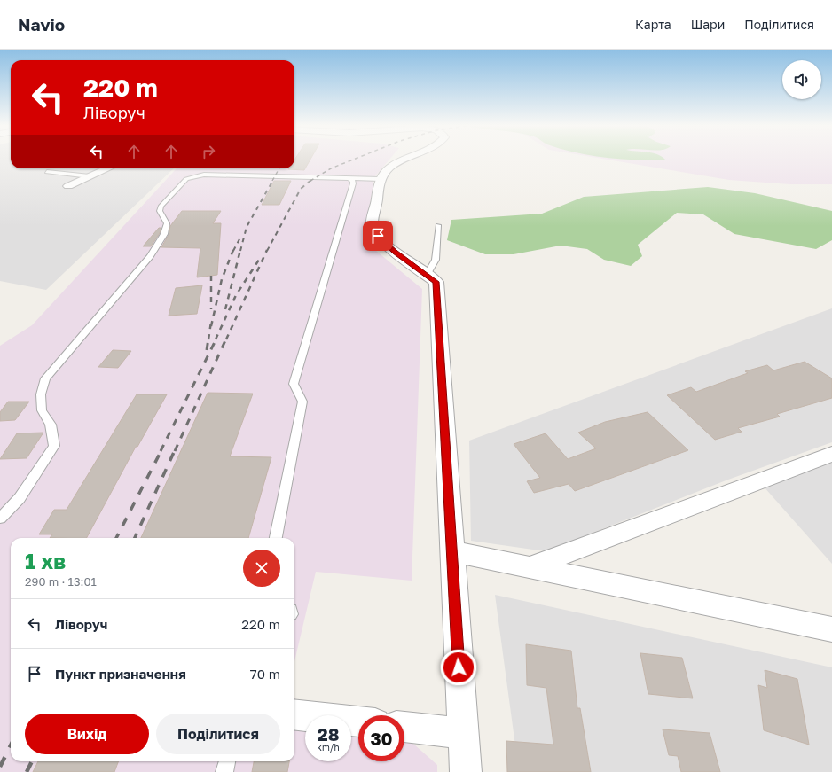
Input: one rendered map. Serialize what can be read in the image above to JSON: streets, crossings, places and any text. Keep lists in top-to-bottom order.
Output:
{
  "page": {
    "header": "Navio",
    "nav": ["Карта", "Шари", "Поділитися"],
    "turn": ["220 m", "Ліворуч"],
    "heading": ["1 хв", "290 m · 13:01"],
    "list": [
      {
        "name": "Ліворуч",
        "value": "220 m"
      },
      {
        "name": "Пункт призначення",
        "value": "70 m"
      }
    ],
    "buttons": ["Вихід", "Поділитися"],
    "speed": "28 km/h",
    "limit": "30"
  }
}
